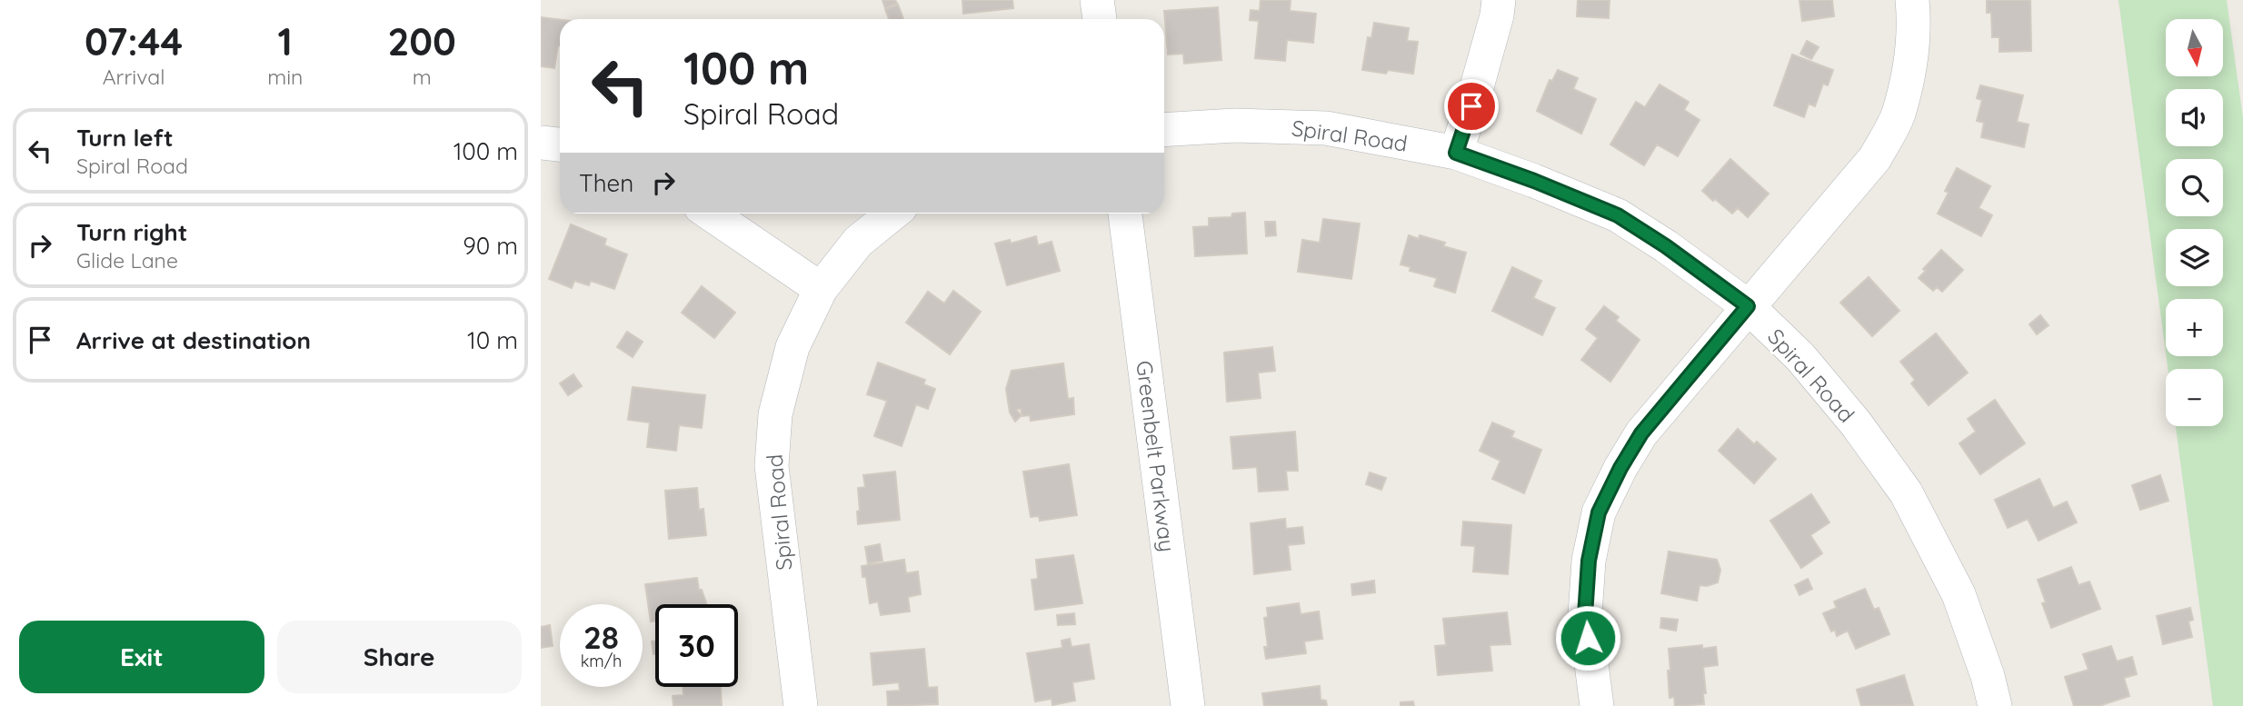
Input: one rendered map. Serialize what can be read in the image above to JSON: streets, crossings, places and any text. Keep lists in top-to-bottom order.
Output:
{
  "streets": {
    "street": ["Spiral Road", "Greenbelt Parkway"]
  },
  "north": "bottom",
  "page": {
    "eta": [
      "07:44",
      "Arrival",
      "1",
      "min",
      "200",
      "m"
    ],
    "map_buttons": ["+", "−"],
    "turn": ["100 m", "Spiral Road"],
    "list": [
      {
        "name": "Turn left",
        "note": "Spiral Road",
        "value": "100 m"
      },
      {
        "name": "Turn right",
        "note": "Glide Lane",
        "value": "90 m"
      },
      {
        "name": "Arrive at destination",
        "value": "10 m"
      }
    ],
    "then": "Then",
    "speed": "28 km/h",
    "limit": "30",
    "buttons": ["Exit", "Share"]
  }
}
